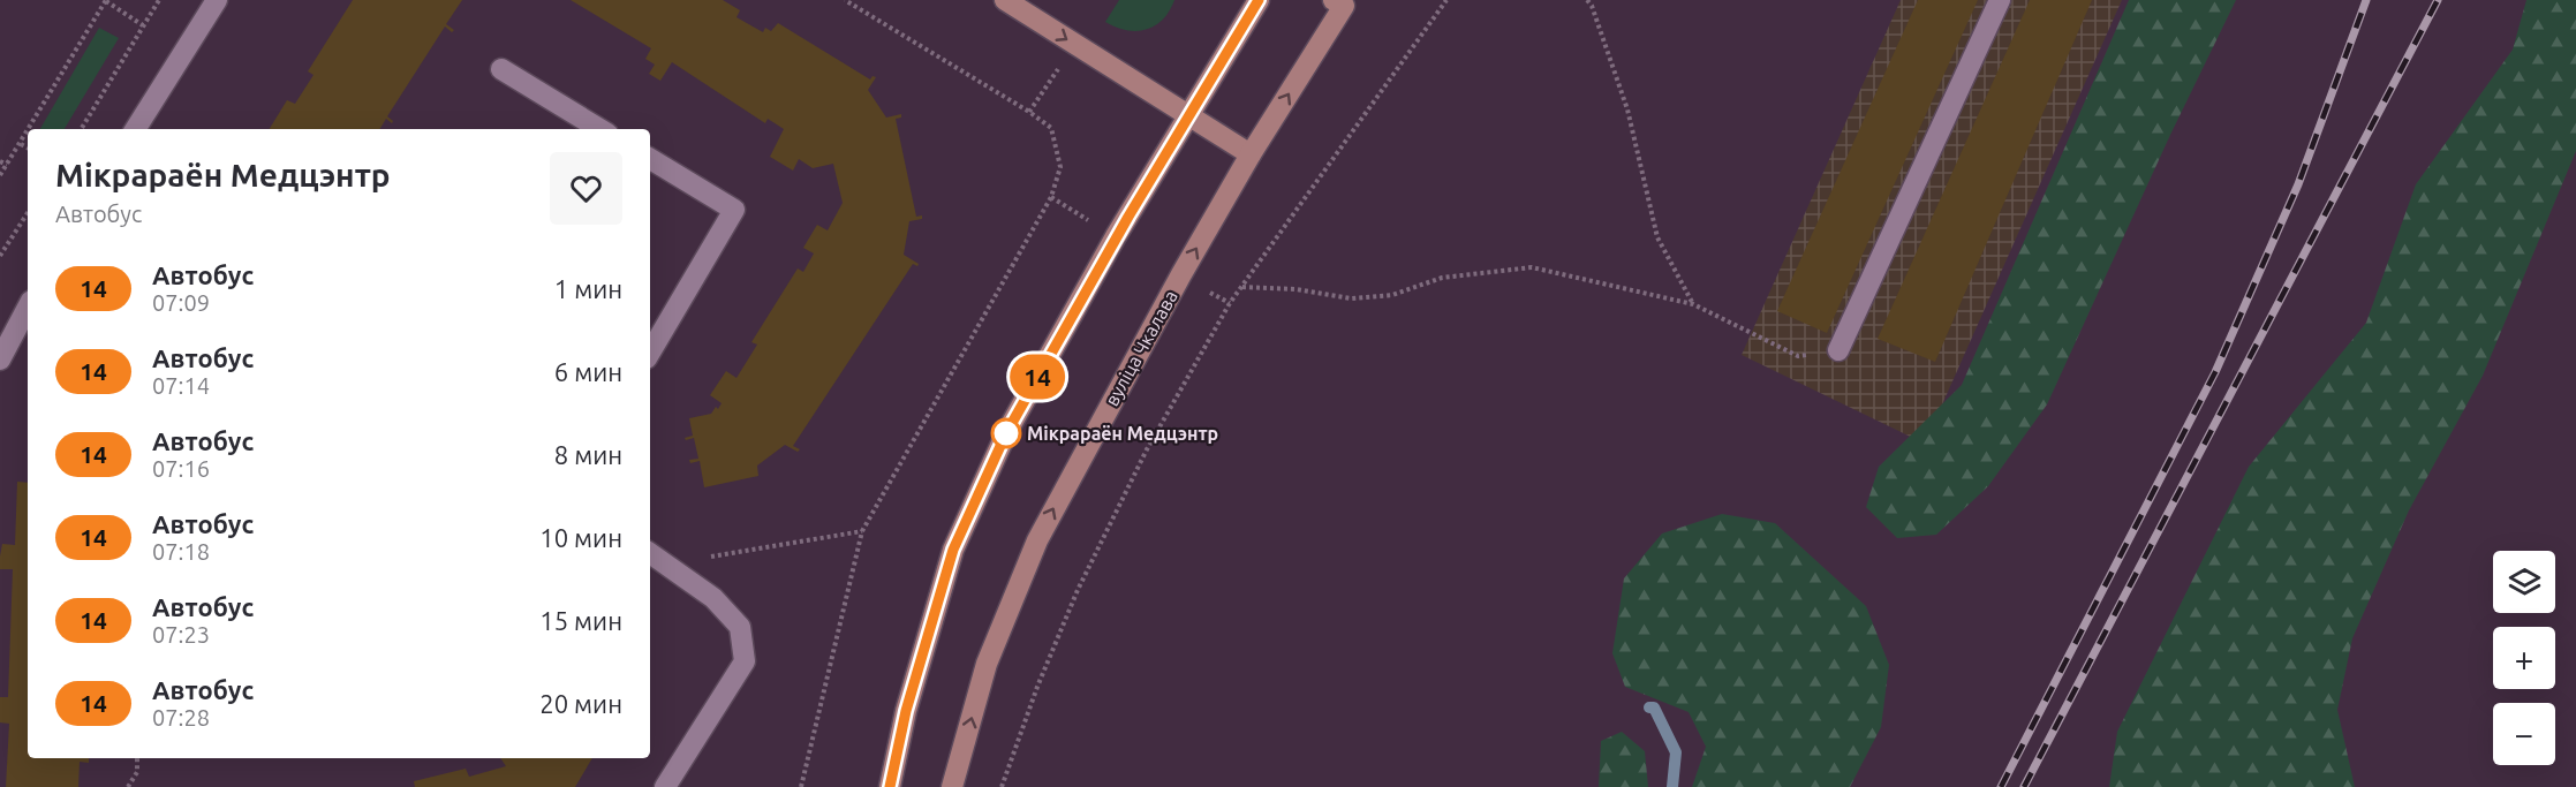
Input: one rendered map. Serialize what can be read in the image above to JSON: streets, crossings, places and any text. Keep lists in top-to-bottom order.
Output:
{
  "streets": {
    "main road": ["вуліца Чкалава"]
  },
  "places": ["Мікрараён Медцэнтр"],
  "lines": ["bus line 14"],
  "page": {
    "on_map": "14",
    "heading": ["Мікрараён Медцэнтр", "Автобус"],
    "list": [
      {
        "mark": "14",
        "name": "Автобус",
        "note": "07:09",
        "value": "1 мин"
      },
      {
        "mark": "14",
        "name": "Автобус",
        "note": "07:14",
        "value": "6 мин"
      },
      {
        "mark": "14",
        "name": "Автобус",
        "note": "07:16",
        "value": "8 мин"
      },
      {
        "mark": "14",
        "name": "Автобус",
        "note": "07:18",
        "value": "10 мин"
      },
      {
        "mark": "14",
        "name": "Автобус",
        "note": "07:23",
        "value": "15 мин"
      },
      {
        "mark": "14",
        "name": "Автобус",
        "note": "07:28",
        "value": "20 мин"
      }
    ],
    "map_buttons": ["+", "−"]
  }
}
